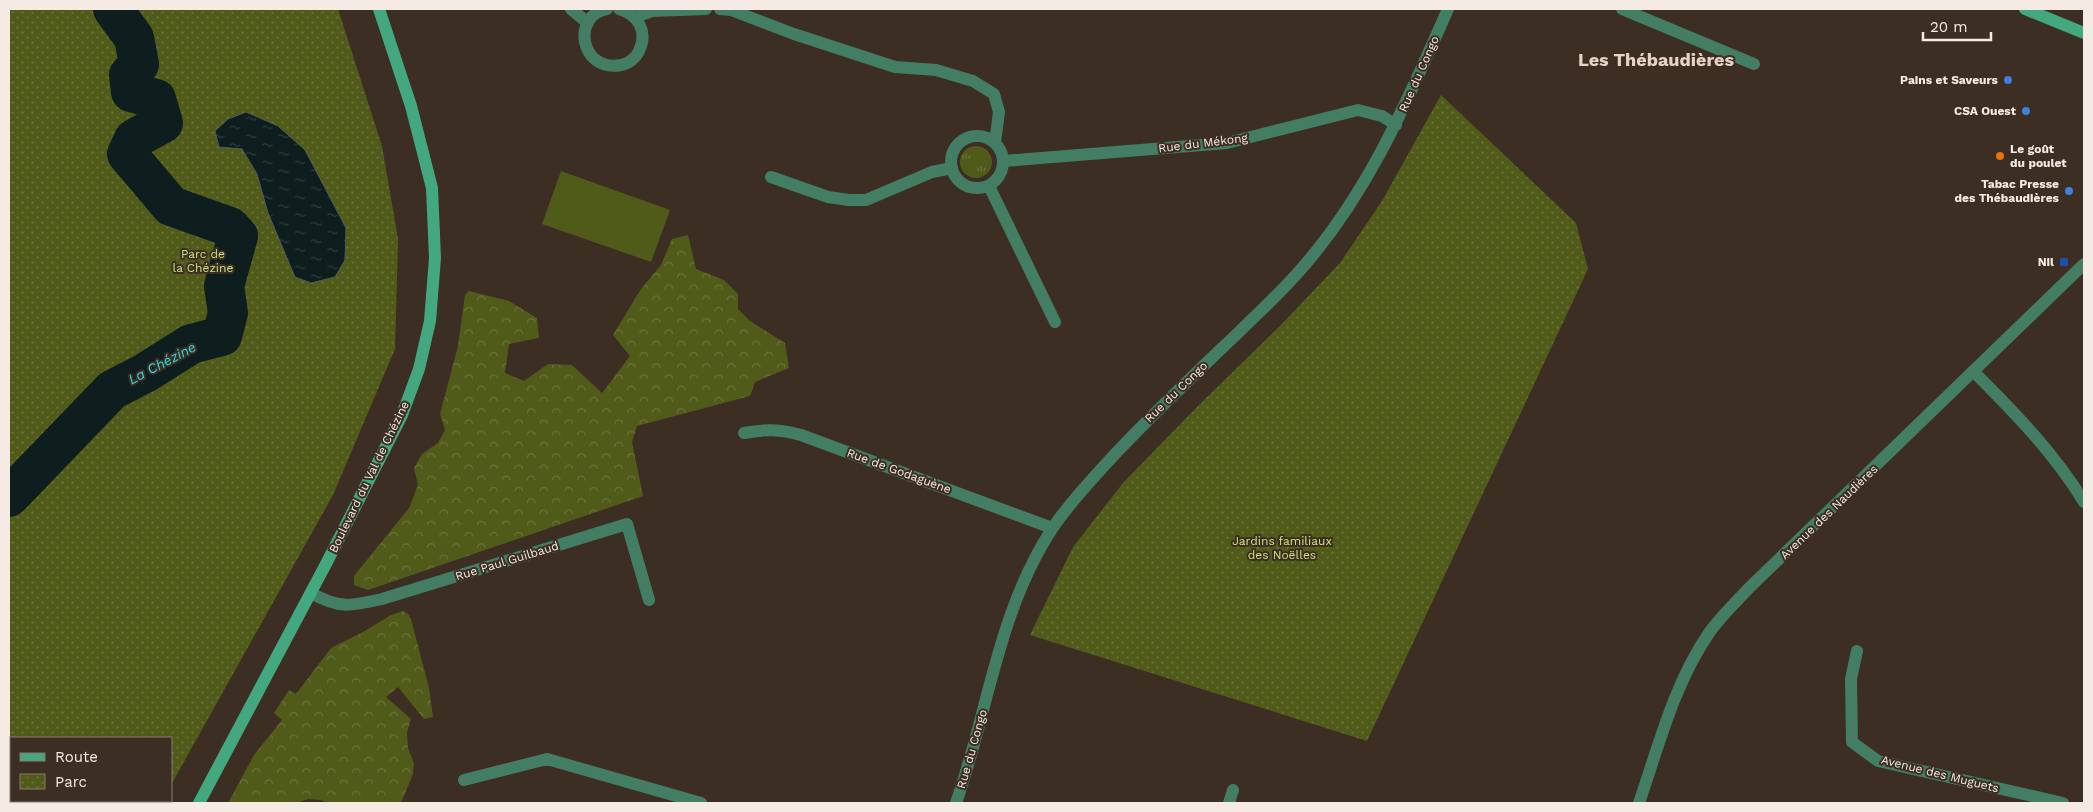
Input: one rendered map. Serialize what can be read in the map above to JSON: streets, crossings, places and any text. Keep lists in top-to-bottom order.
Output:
{
  "streets": {
    "street": [
      "Rue du Congo",
      "Rue du Mékong",
      "Rue de Godaguène",
      "Boulevard du Val de Chézine",
      "Avenue des Naudières",
      "Rue Paul Guilbaud",
      "Avenue des Muguets"
    ]
  },
  "crossings": [
    ["Rue du Congo", "Rue du Mékong"],
    ["Rue du Congo", "Rue de Godaguène"],
    ["Boulevard du Val de Chézine", "Rue Paul Guilbaud"]
  ],
  "districts": ["Les Thébaudières"],
  "water": ["La Chézine"],
  "parks": ["Parc de la Chézine", "Jardins familiaux des Noëlles"],
  "places": {
    "other": [
      "Pains et Saveurs",
      "CSA Ouest",
      "Le goût du poulet",
      "Tabac Presse des Thébaudières"
    ],
    "transit": ["Nil"]
  },
  "legend": ["Route", "Parc"],
  "scale_bar": "20 m"
}
